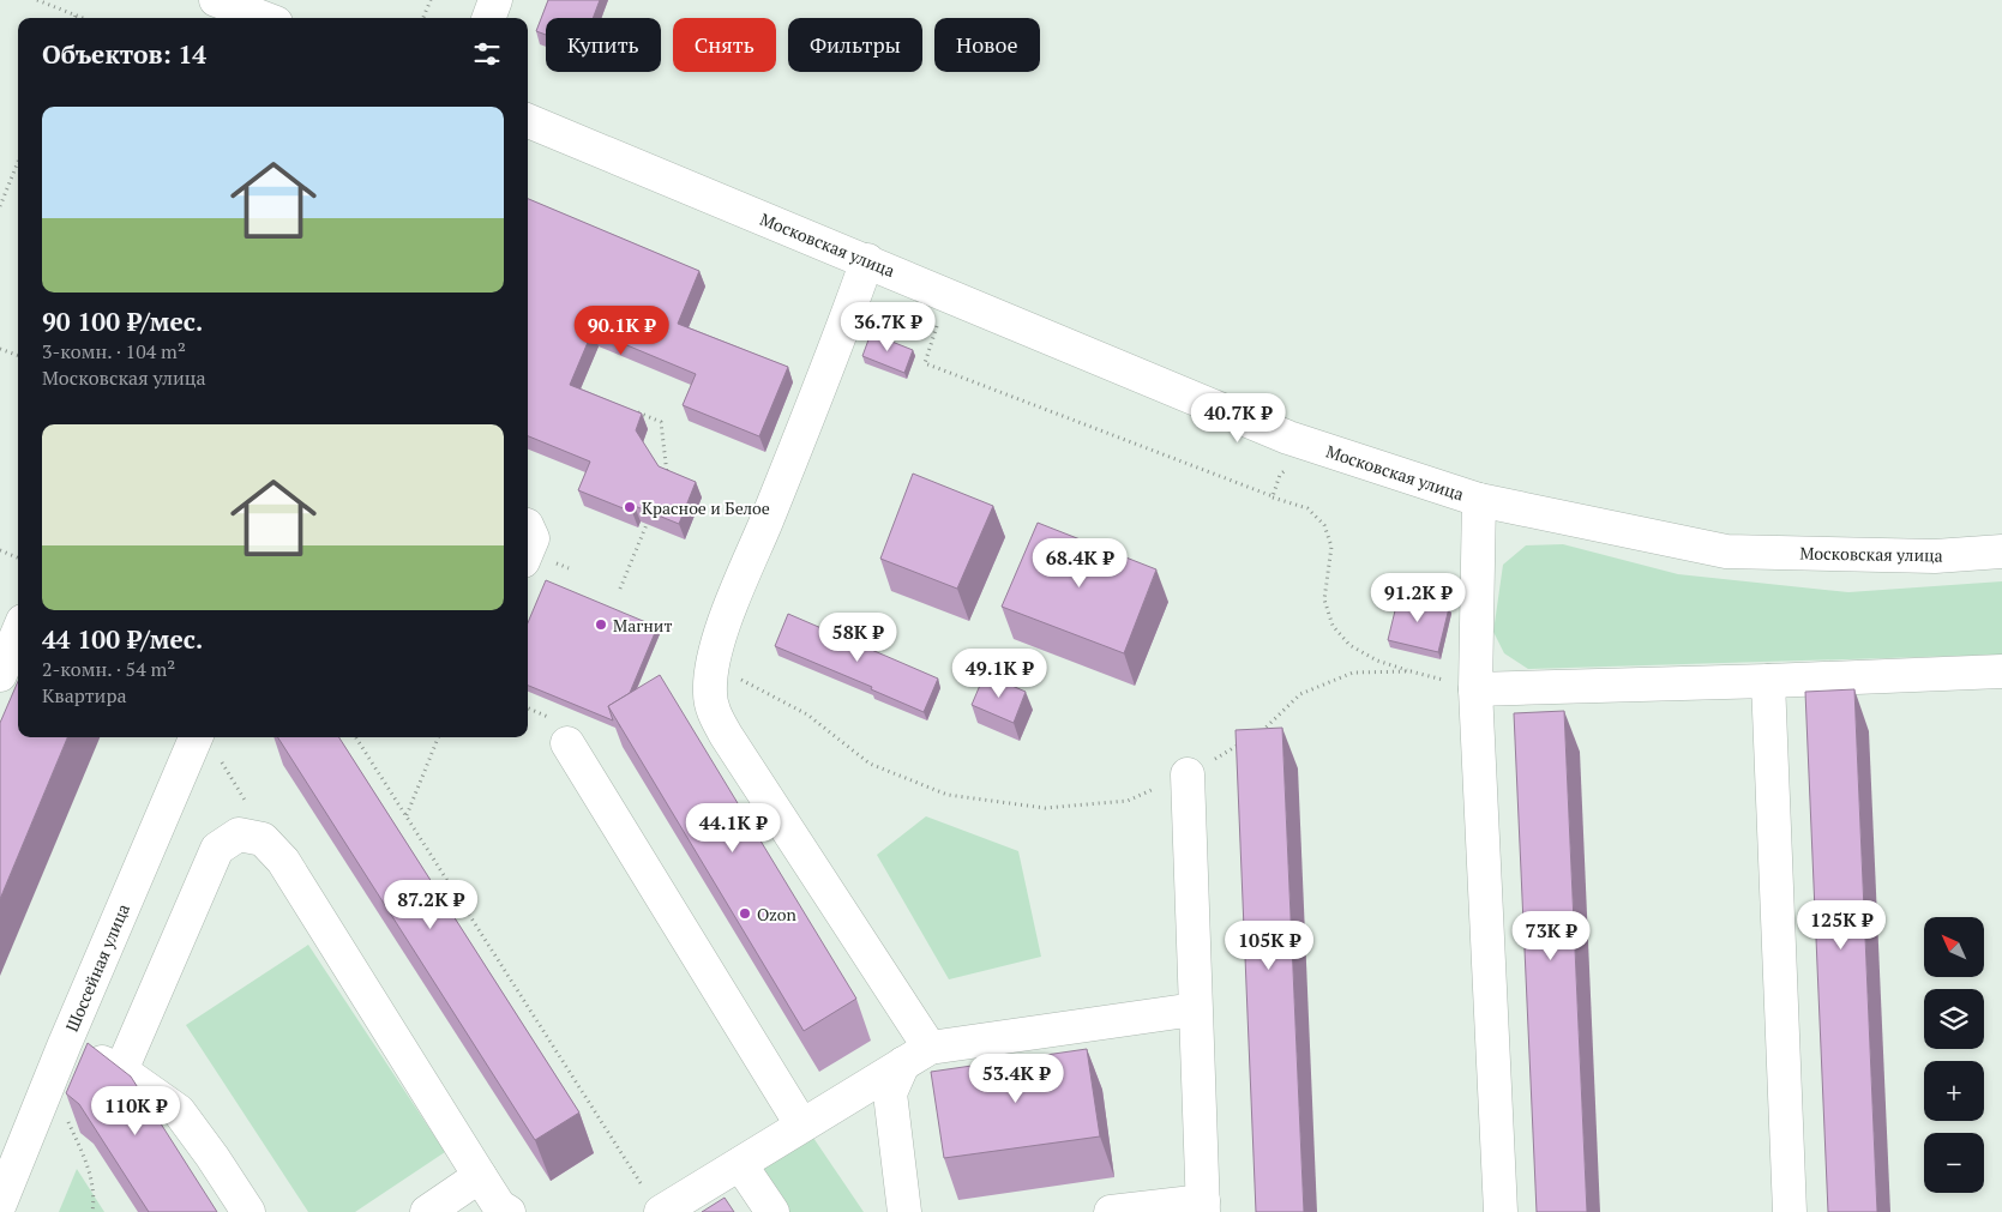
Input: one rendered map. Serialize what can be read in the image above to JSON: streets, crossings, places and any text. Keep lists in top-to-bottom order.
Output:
{
  "streets": {
    "street": ["Московская улица", "Шоссейная улица"]
  },
  "places": ["Красное и Белое", "Магнит", "Ozon"],
  "north": "top left",
  "page": {
    "chip": [
      "Купить",
      "Снять",
      "Фильтры",
      "Новое"
    ],
    "heading": "Объектов: 14",
    "list": [
      {
        "name": "90 100 ₽/мес.",
        "note": "3-комн. · 104 m² · Московская улица"
      },
      {
        "name": "44 100 ₽/мес.",
        "note": "2-комн. · 54 m² · Квартира"
      }
    ],
    "price": [
      "36.7K ₽",
      "90.1K ₽",
      "40.7K ₽",
      "68.4K ₽",
      "91.2K ₽",
      "58K ₽",
      "49.1K ₽",
      "44.1K ₽",
      "87.2K ₽",
      "125K ₽",
      "73K ₽",
      "105K ₽",
      "53.4K ₽",
      "110K ₽"
    ],
    "map_buttons": ["+", "−"]
  }
}
